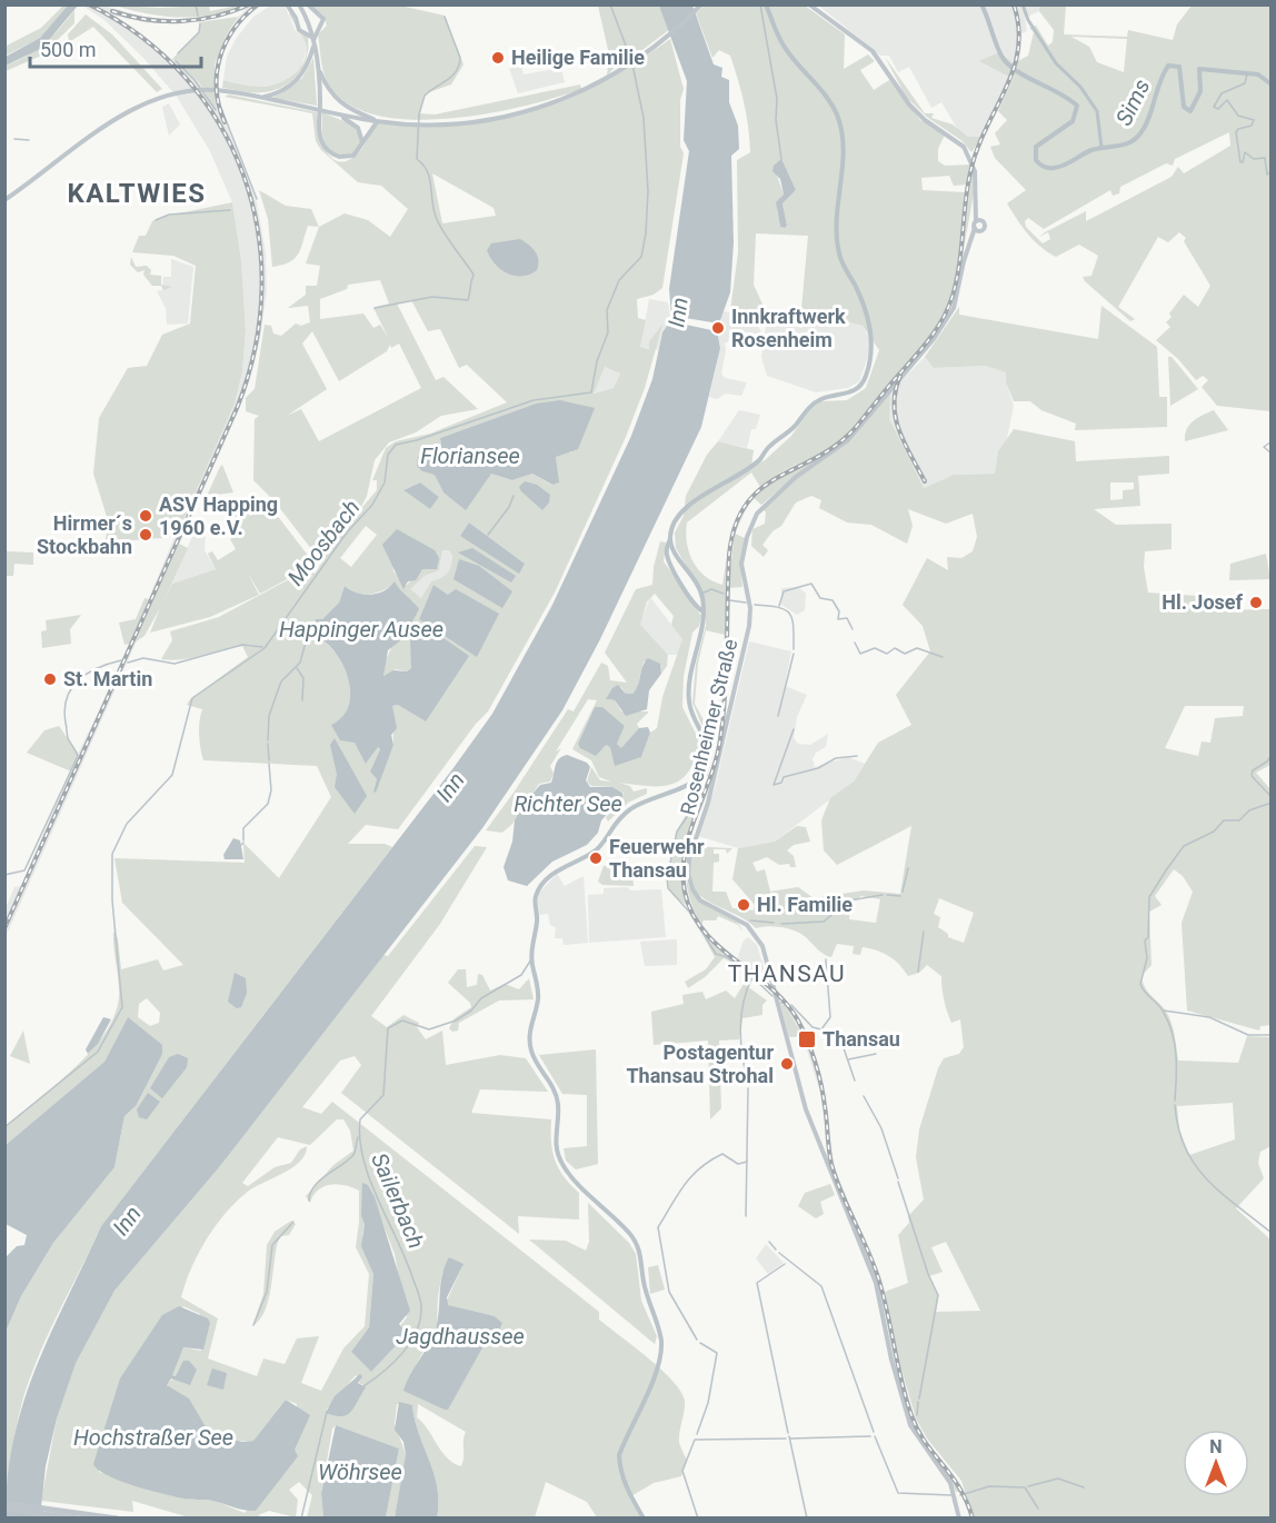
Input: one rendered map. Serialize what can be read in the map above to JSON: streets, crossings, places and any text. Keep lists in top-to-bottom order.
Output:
{
  "streets": {
    "main road": ["Rosenheimer Straße"]
  },
  "districts": ["KALTWIES", "THANSAU"],
  "water": [
    "Sims",
    "Inn",
    "Floriansee",
    "Moosbach",
    "Happinger Ausee",
    "Richter See",
    "Sailerbach",
    "Jagdhaussee",
    "Hochstraßer See",
    "Wöhrsee"
  ],
  "places": {
    "other": [
      "Heilige Familie",
      "Innkraftwerk Rosenheim",
      "ASV Happing 1960 e.V.",
      "Hirmer´s Stockbahn",
      "Hl. Josef",
      "St. Martin",
      "Feuerwehr Thansau",
      "Hl. Familie",
      "Postagentur Thansau Strohal"
    ],
    "transit": ["Thansau"]
  },
  "scale_bar": "500 m",
  "north": "top"
}
